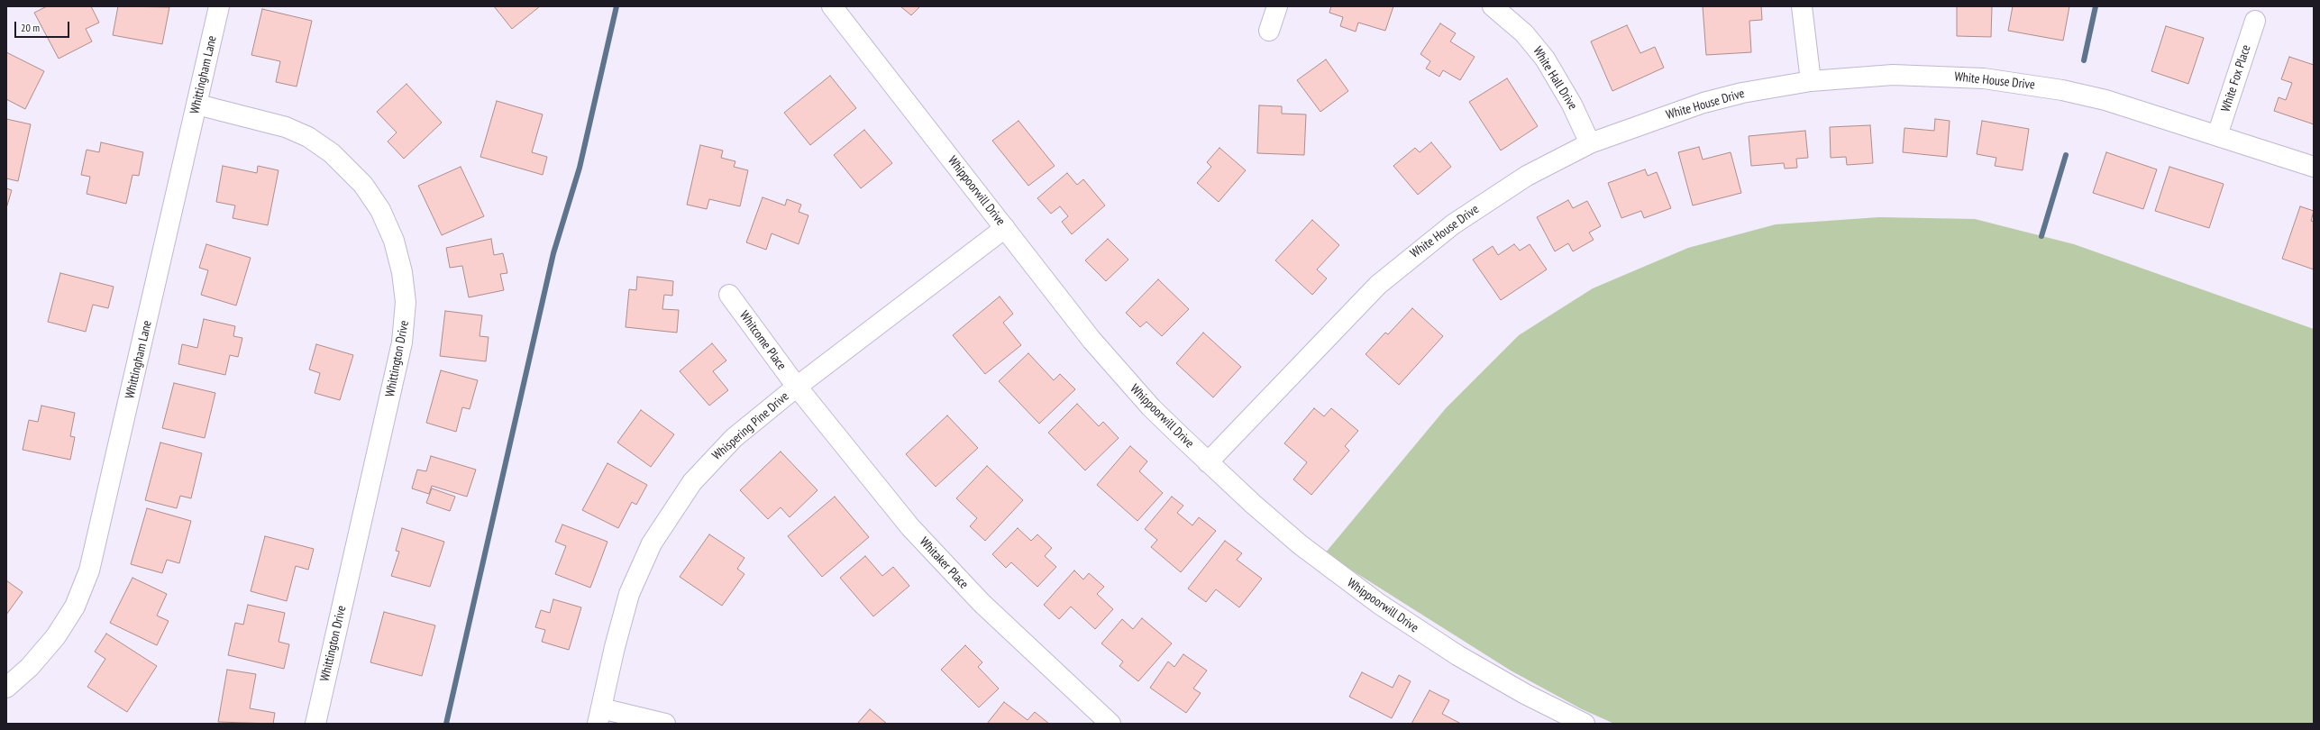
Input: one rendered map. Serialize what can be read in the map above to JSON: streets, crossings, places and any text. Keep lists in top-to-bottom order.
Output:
{
  "streets": {
    "street": [
      "Whittingham Lane",
      "White Hall Drive",
      "White Fox Place",
      "White House Drive",
      "Whippoorwill Drive",
      "Whitcome Place",
      "Whittington Drive",
      "Whispering Pine Drive",
      "Whitaker Place"
    ]
  },
  "crossings": [
    ["Whittingham Lane", "Whittington Drive"],
    ["White Hall Drive", "White House Drive"],
    ["White Fox Place", "White House Drive"],
    ["White House Drive", "Whippoorwill Drive"],
    ["Whippoorwill Drive", "Whispering Pine Drive"],
    ["Whitcome Place", "Whispering Pine Drive"],
    ["Whitcome Place", "Whitaker Place"],
    ["Whispering Pine Drive", "Whitaker Place"]
  ],
  "scale_bar": "20 m"
}
